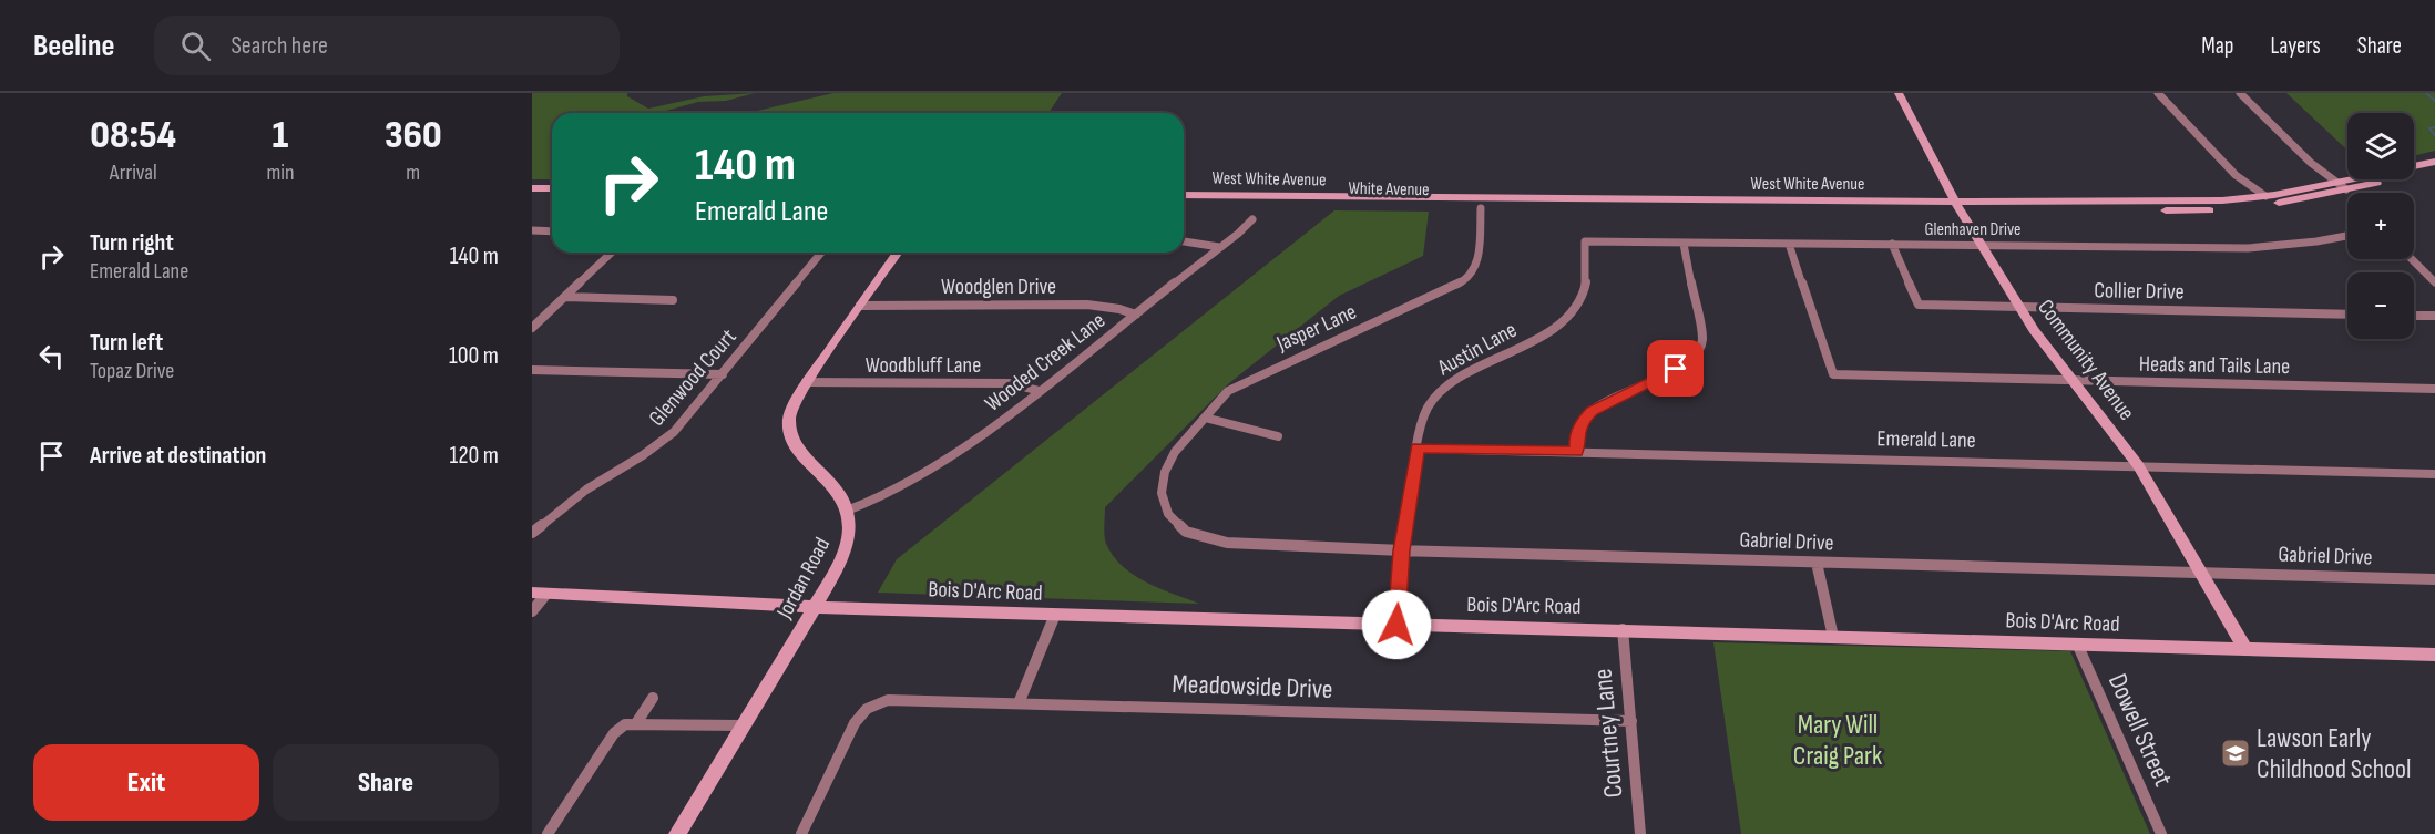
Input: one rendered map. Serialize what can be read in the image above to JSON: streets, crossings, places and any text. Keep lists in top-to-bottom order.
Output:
{
  "streets": {
    "street": [
      "West White Avenue",
      "White Avenue",
      "Glenhaven Drive",
      "Woodglen Drive",
      "Collier Drive",
      "Jasper Lane",
      "Austin Lane",
      "Community Avenue",
      "Wooded Creek Lane",
      "Woodbluff Lane",
      "Heads and Tails Lane",
      "Glenwood Court",
      "Emerald Lane",
      "Gabriel Drive",
      "Jordan Road",
      "Bois D'Arc Road",
      "Meadowside Drive",
      "Dowell Street",
      "Courtney Lane"
    ]
  },
  "crossings": [
    ["West White Avenue", "White Avenue"],
    ["West White Avenue", "Jasper Lane"],
    ["West White Avenue", "Community Avenue"],
    ["White Avenue", "Jasper Lane"],
    ["Glenhaven Drive", "Collier Drive"],
    ["Glenhaven Drive", "Austin Lane"],
    ["Glenhaven Drive", "Community Avenue"],
    ["Glenhaven Drive", "Heads and Tails Lane"],
    ["Woodglen Drive", "Wooded Creek Lane"],
    ["Collier Drive", "Community Avenue"],
    ["Jasper Lane", "Gabriel Drive"],
    ["Austin Lane", "Emerald Lane"],
    ["Austin Lane", "Gabriel Drive"],
    ["Austin Lane", "Bois D'Arc Road"],
    ["Community Avenue", "Heads and Tails Lane"],
    ["Community Avenue", "Emerald Lane"],
    ["Community Avenue", "Gabriel Drive"],
    ["Community Avenue", "Bois D'Arc Road"],
    ["Wooded Creek Lane", "Woodbluff Lane"],
    ["Wooded Creek Lane", "Jordan Road"],
    ["Jordan Road", "Bois D'Arc Road"],
    ["Bois D'Arc Road", "Dowell Street"],
    ["Bois D'Arc Road", "Courtney Lane"],
    ["Meadowside Drive", "Courtney Lane"]
  ],
  "parks": ["Mary Will Craig Park"],
  "places": {
    "school or university": ["Lawson Early Childhood School"]
  },
  "page": {
    "header": "Beeline",
    "search": "Search here",
    "nav": ["Map", "Layers", "Share"],
    "eta": [
      "08:54",
      "Arrival",
      "1",
      "min",
      "360",
      "m"
    ],
    "map_buttons": ["+", "−"],
    "turn": ["140 m", "Emerald Lane"],
    "list": [
      {
        "name": "Turn right",
        "note": "Emerald Lane",
        "value": "140 m"
      },
      {
        "name": "Turn left",
        "note": "Topaz Drive",
        "value": "100 m"
      },
      {
        "name": "Arrive at destination",
        "value": "120 m"
      }
    ],
    "buttons": ["Exit", "Share"]
  }
}
